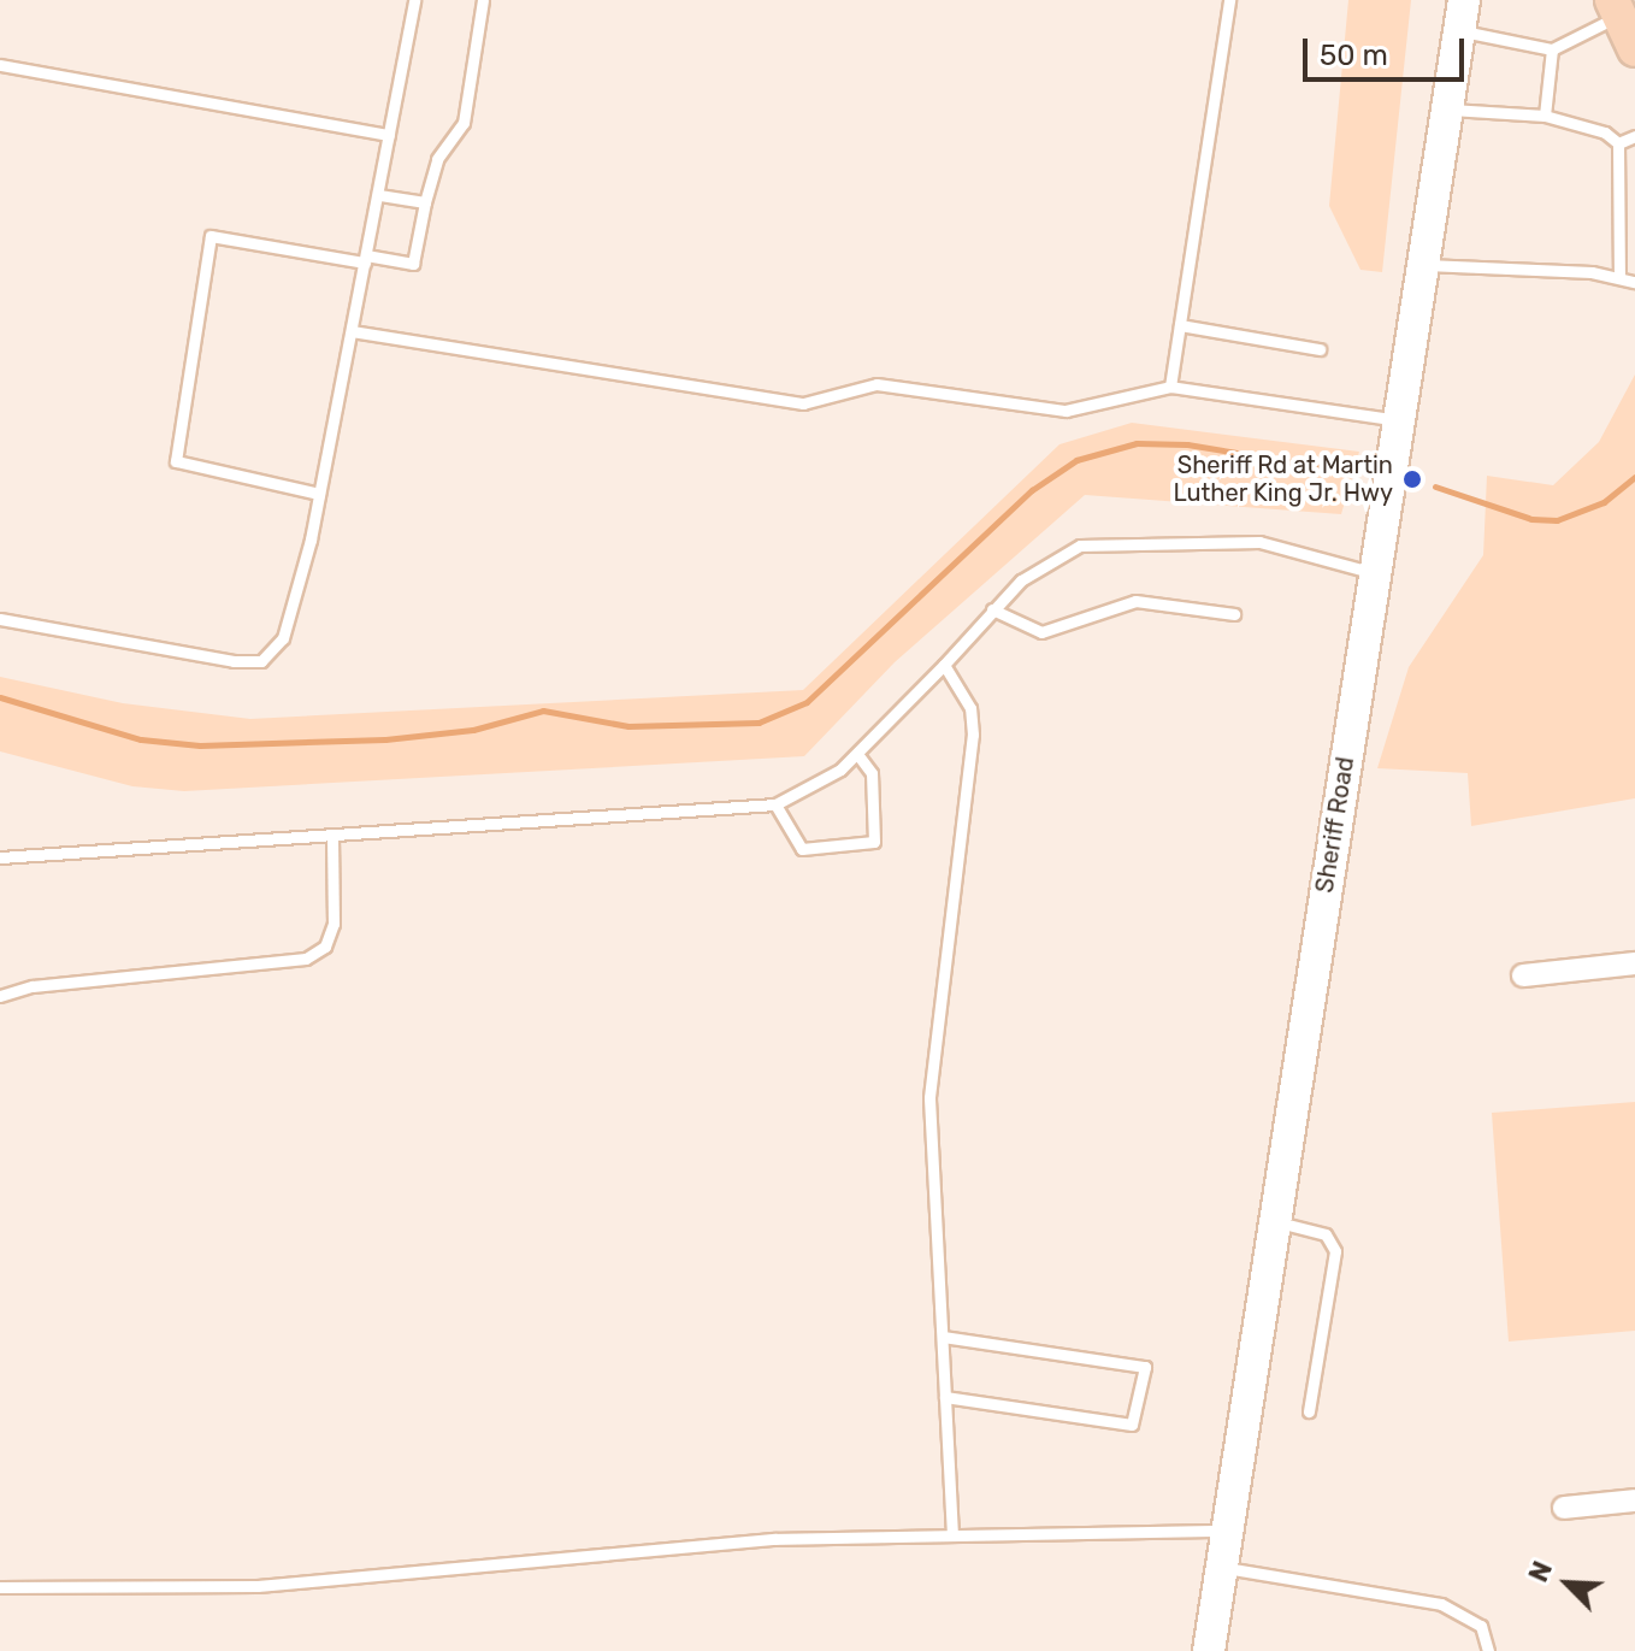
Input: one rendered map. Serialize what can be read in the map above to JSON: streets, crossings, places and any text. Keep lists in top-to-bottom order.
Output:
{
  "streets": {
    "main road": ["Sheriff Road"]
  },
  "places": ["Sheriff Rd at Martin Luther King Jr. Hwy"],
  "scale_bar": "50 m",
  "north": "top left"
}
